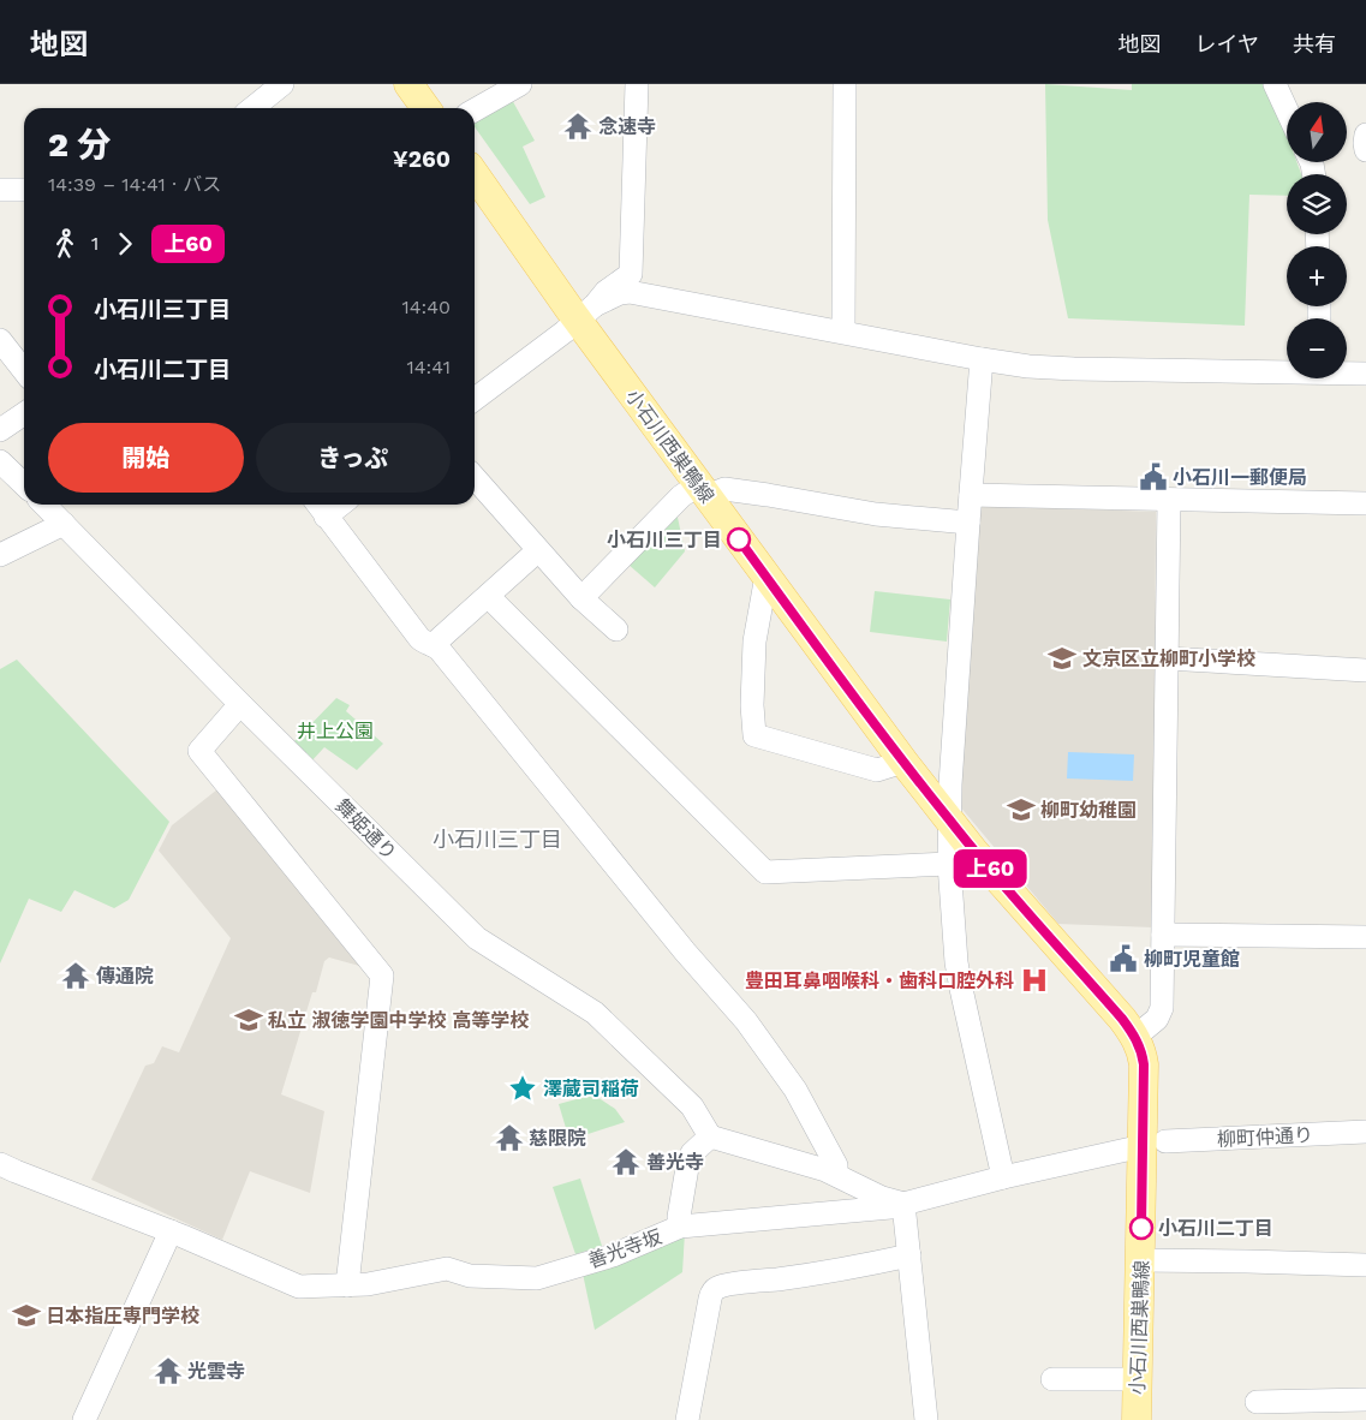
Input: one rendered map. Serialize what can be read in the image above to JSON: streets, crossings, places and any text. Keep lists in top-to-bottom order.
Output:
{
  "streets": {
    "main road": ["小石川西巣鴨線"],
    "street": ["舞姫通り", "柳町仲通り", "善光寺坂"]
  },
  "crossings": [
    ["小石川西巣鴨線", "柳町仲通り"],
    ["柳町仲通り", "善光寺坂"]
  ],
  "districts": ["小石川三丁目"],
  "parks": ["井上公園"],
  "places": {
    "temple": [
      "念速寺",
      "傳通院",
      "慈限院",
      "善光寺",
      "光雲寺"
    ],
    "public building": ["小石川一郵便局", "柳町児童館"],
    "other": ["小石川三丁目", "小石川二丁目"],
    "school or university": [
      "文京区立柳町小学校",
      "柳町幼稚園",
      "私立 淑徳学園中学校 高等学校",
      "日本指圧専門学校"
    ],
    "hospital": ["豊田耳鼻咽喉科・歯科口腔外科"],
    "place": ["澤蔵司稲荷"]
  },
  "lines": ["bus line 上60"],
  "north": "top",
  "page": {
    "header": "地図",
    "nav": ["地図", "レイヤ", "共有"],
    "on_map": "上60",
    "map_buttons": ["+", "−"],
    "heading": ["2 分", "14:39 – 14:41 · バス", "¥260"],
    "legs": ["1", "上60"],
    "list": [
      {
        "name": "小石川三丁目",
        "value": "14:40"
      },
      {
        "name": "小石川二丁目",
        "value": "14:41"
      }
    ],
    "buttons": ["開始", "きっぷ"]
  }
}
